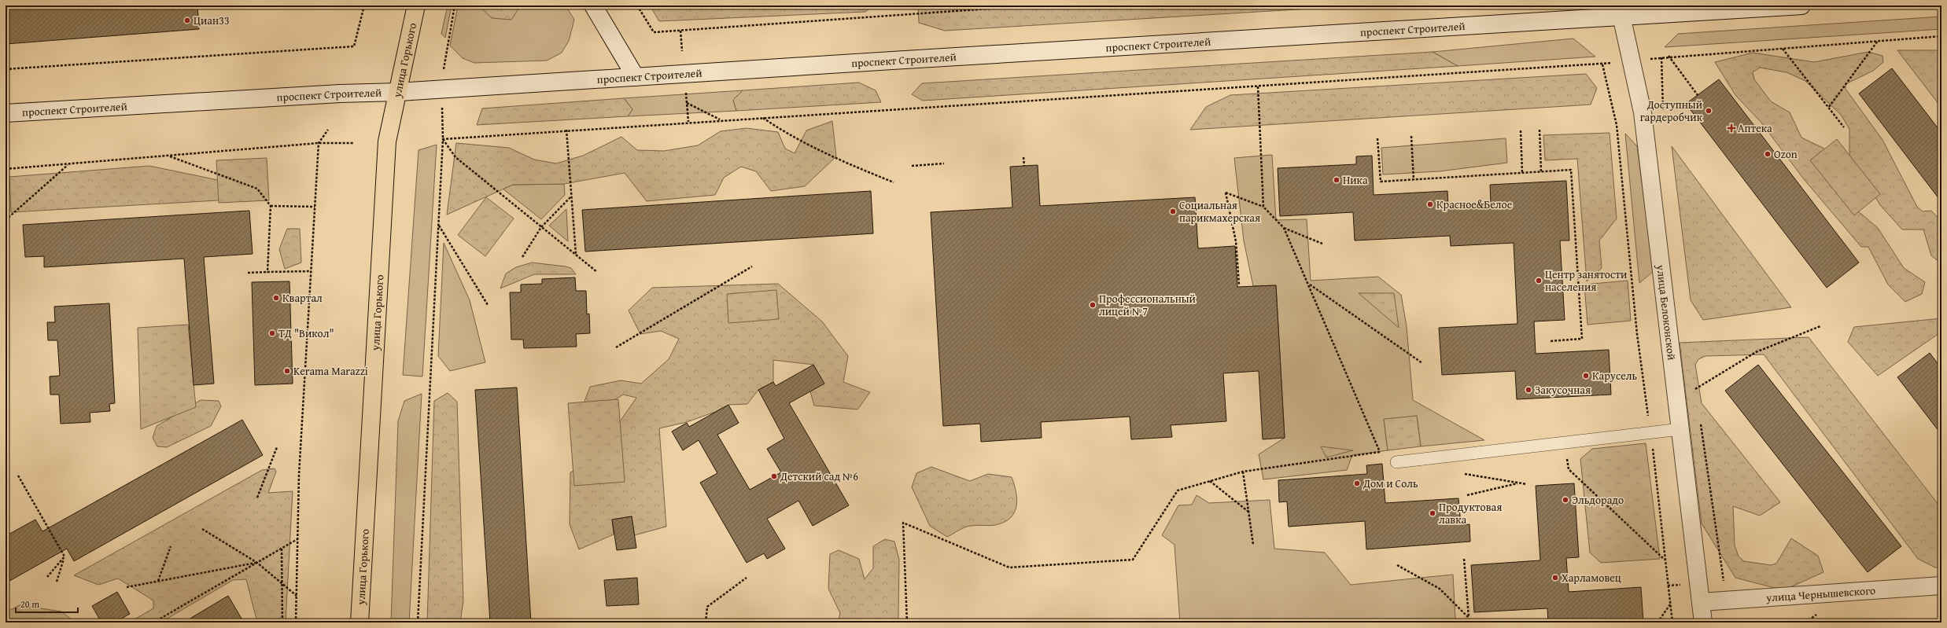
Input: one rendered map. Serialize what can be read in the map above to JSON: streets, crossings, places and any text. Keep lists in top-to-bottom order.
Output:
{
  "streets": {
    "main road": [
      "проспект Строителей",
      "улица Горького",
      "улица Белоконской",
      "улица Чернышевского"
    ]
  },
  "crossings": [
    ["проспект Строителей", "улица Горького"],
    ["проспект Строителей", "улица Белоконской"],
    ["улица Белоконской", "улица Чернышевского"]
  ],
  "places": {
    "other": [
      "Циан33",
      "Доступный гардеробчик",
      "Ozon",
      "Ника",
      "Красное&Белое",
      "Социальная парикмахерская",
      "Центр занятости населения",
      "Квартал",
      "Профессиональный лицей №7",
      "ТД \"Викол\"",
      "Kerama Marazzi",
      "Карусель",
      "Закусочная",
      "Детский сад №6",
      "Дом и Соль",
      "Эльдорадо",
      "Продуктовая лавка",
      "Харламовец"
    ],
    "health": ["Аптека"]
  },
  "scale_bar": "20 m"
}
